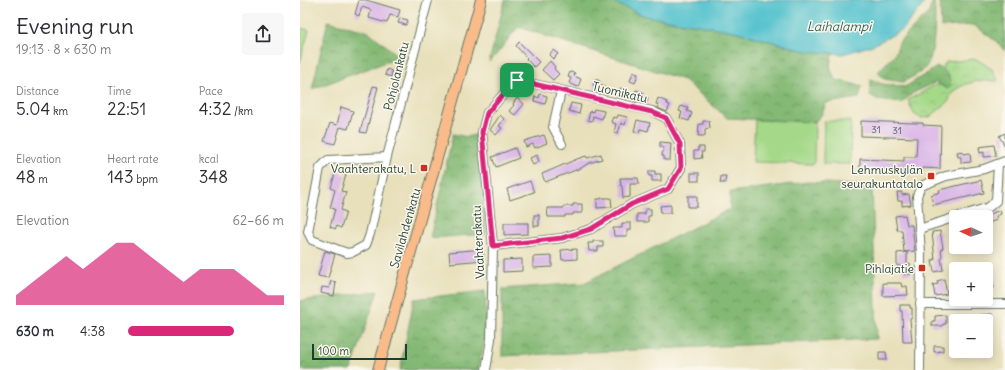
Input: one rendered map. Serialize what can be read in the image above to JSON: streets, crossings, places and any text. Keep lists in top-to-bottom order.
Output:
{
  "streets": {
    "main road": ["Savilahdenkatu"],
    "street": ["Pohjolankatu", "Tuomikatu", "Vaahterakatu"]
  },
  "crossings": [
    ["Tuomikatu", "Vaahterakatu"]
  ],
  "water": ["Laihalampi"],
  "places": {
    "transit": ["Vaahterakatu, L", "Lehmuskylän seurakuntatalo", "Pihlajatie"]
  },
  "house_numbers": ["31", "31"],
  "scale_bar": "100 m",
  "north": "left",
  "page": {
    "heading": ["Evening run", "19:13 · 8 × 630 m"],
    "stats": [
      ["Distance", "5.04 km"],
      ["Time", "22:51"],
      ["Pace", "4:32 /km"],
      ["Elevation", "48 m"],
      ["Heart rate", "143 bpm"],
      ["kcal", "348"]
    ],
    "chart": ["Elevation", "62–66 m"],
    "map_buttons": ["+", "−"],
    "list": [
      {
        "name": "630 m",
        "note": "4:38"
      }
    ],
    "scale": "100 m"
  }
}
